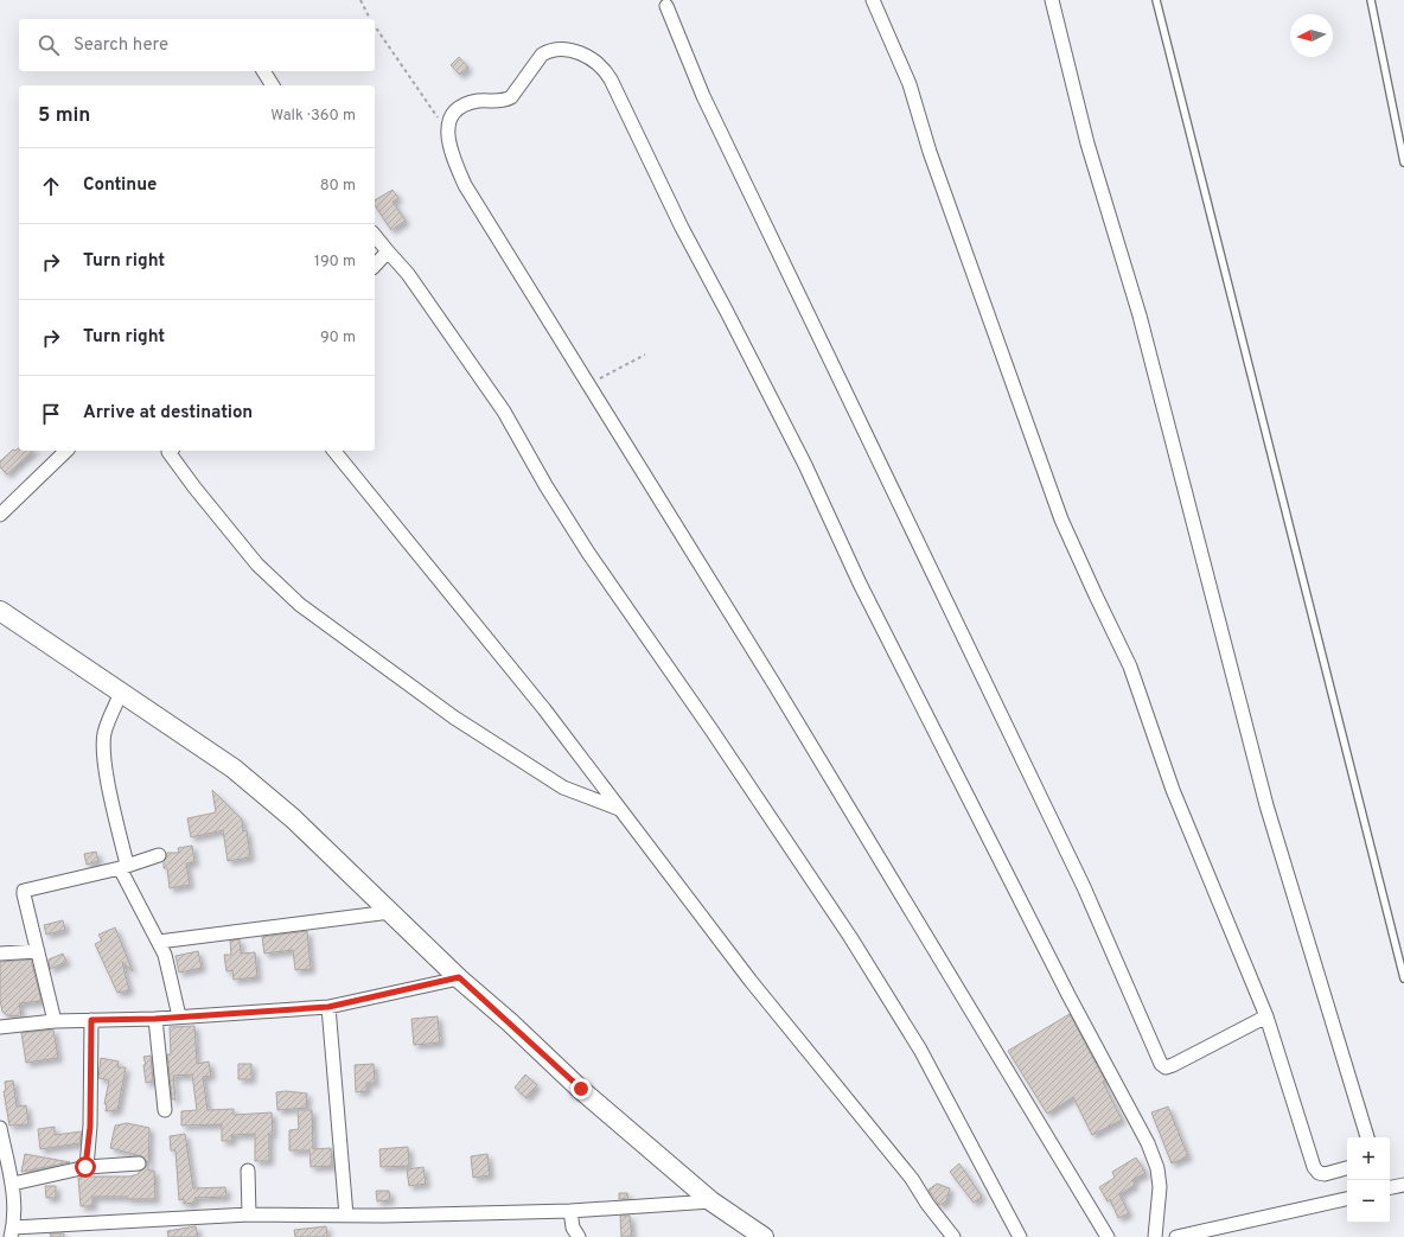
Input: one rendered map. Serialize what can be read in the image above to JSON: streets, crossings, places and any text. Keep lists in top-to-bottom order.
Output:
{
  "north": "left",
  "page": {
    "search": "Search here",
    "heading": ["5 min", "Walk · 360 m"],
    "list": [
      ["Continue", "80 m"],
      ["Turn right", "190 m"],
      ["Turn right", "90 m"],
      "Arrive at destination"
    ],
    "map_buttons": ["+", "−"]
  }
}
